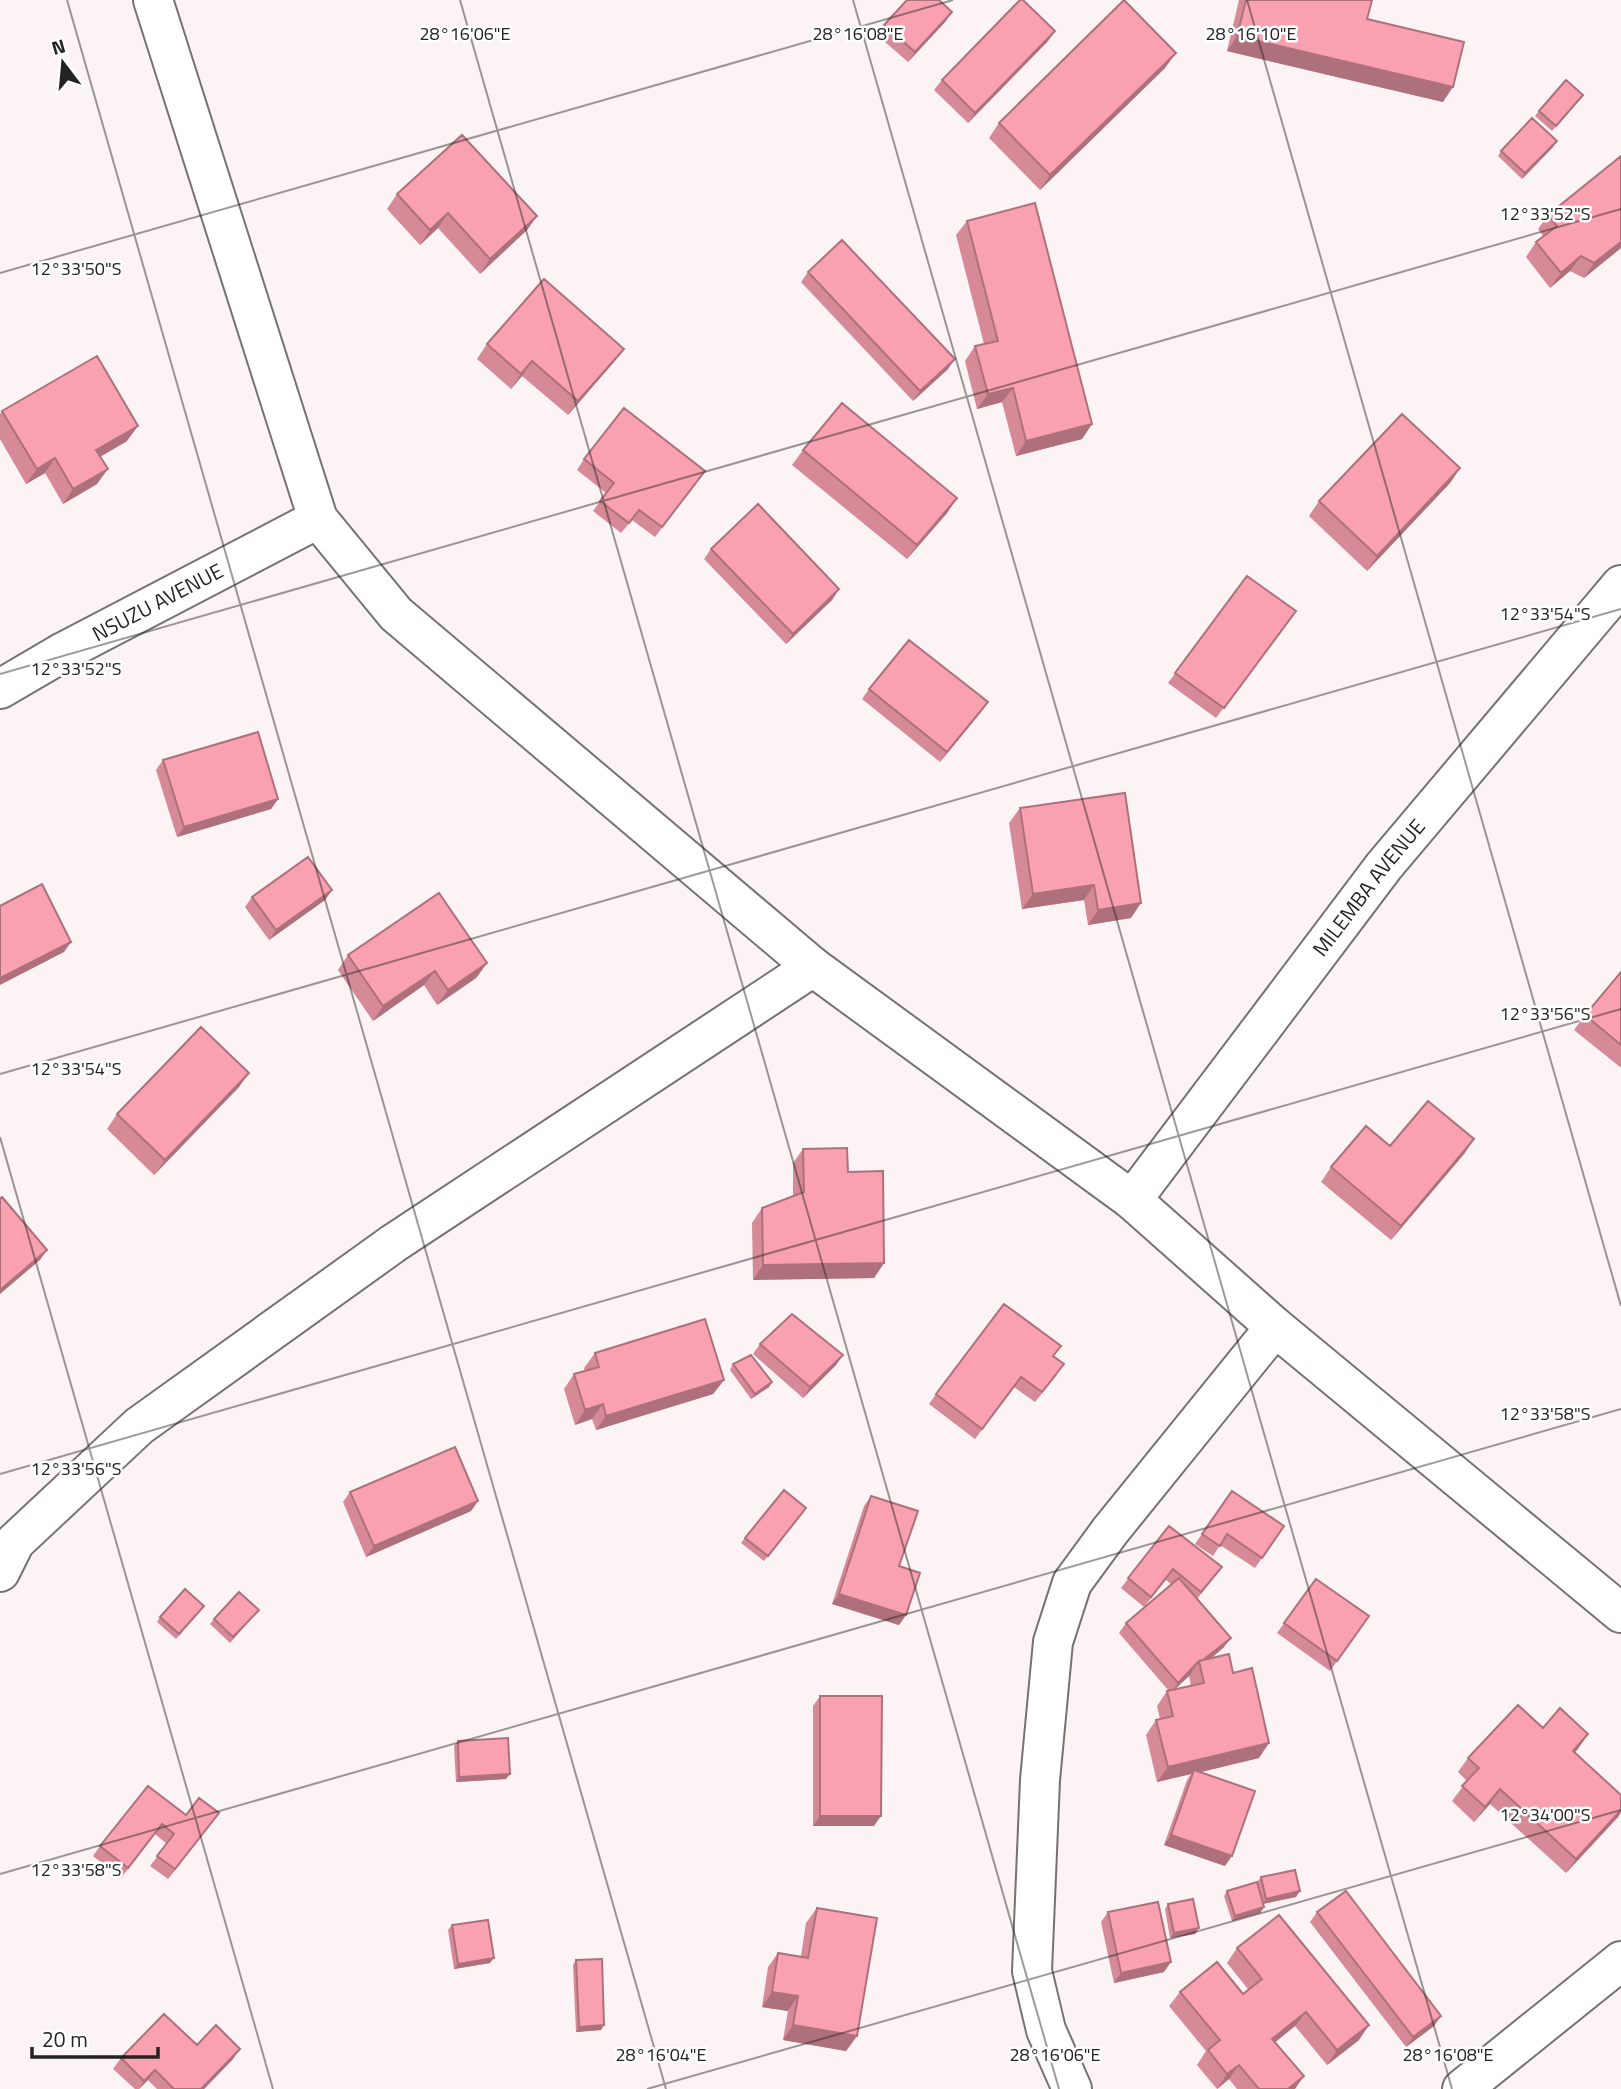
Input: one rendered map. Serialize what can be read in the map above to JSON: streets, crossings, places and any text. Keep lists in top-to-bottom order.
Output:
{
  "streets": {
    "street": ["NSUZU AVENUE", "MILEMBA AVENUE"]
  },
  "scale_bar": "20 m",
  "north": "top",
  "coordinates": [
    "28°16'06\"E",
    "28°16'08\"E",
    "28°16'10\"E",
    "12°33'52\"S",
    "12°33'50\"S",
    "12°33'54\"S",
    "12°33'56\"S",
    "12°33'58\"S",
    "12°34'00\"S",
    "28°16'04\"E"
  ]
}
